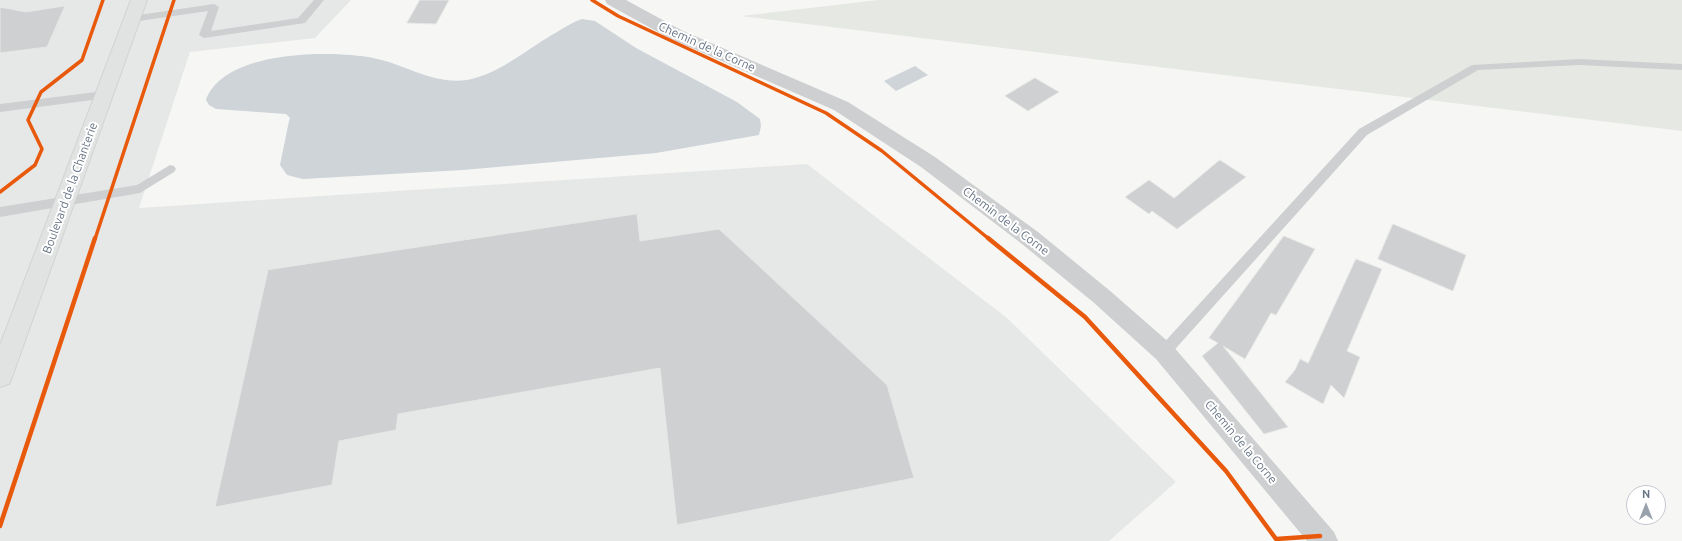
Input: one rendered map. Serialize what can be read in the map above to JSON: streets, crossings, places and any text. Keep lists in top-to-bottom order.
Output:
{
  "streets": {
    "street": ["Chemin de la Corne", "Boulevard de la Chanterie"]
  },
  "north": "top"
}
